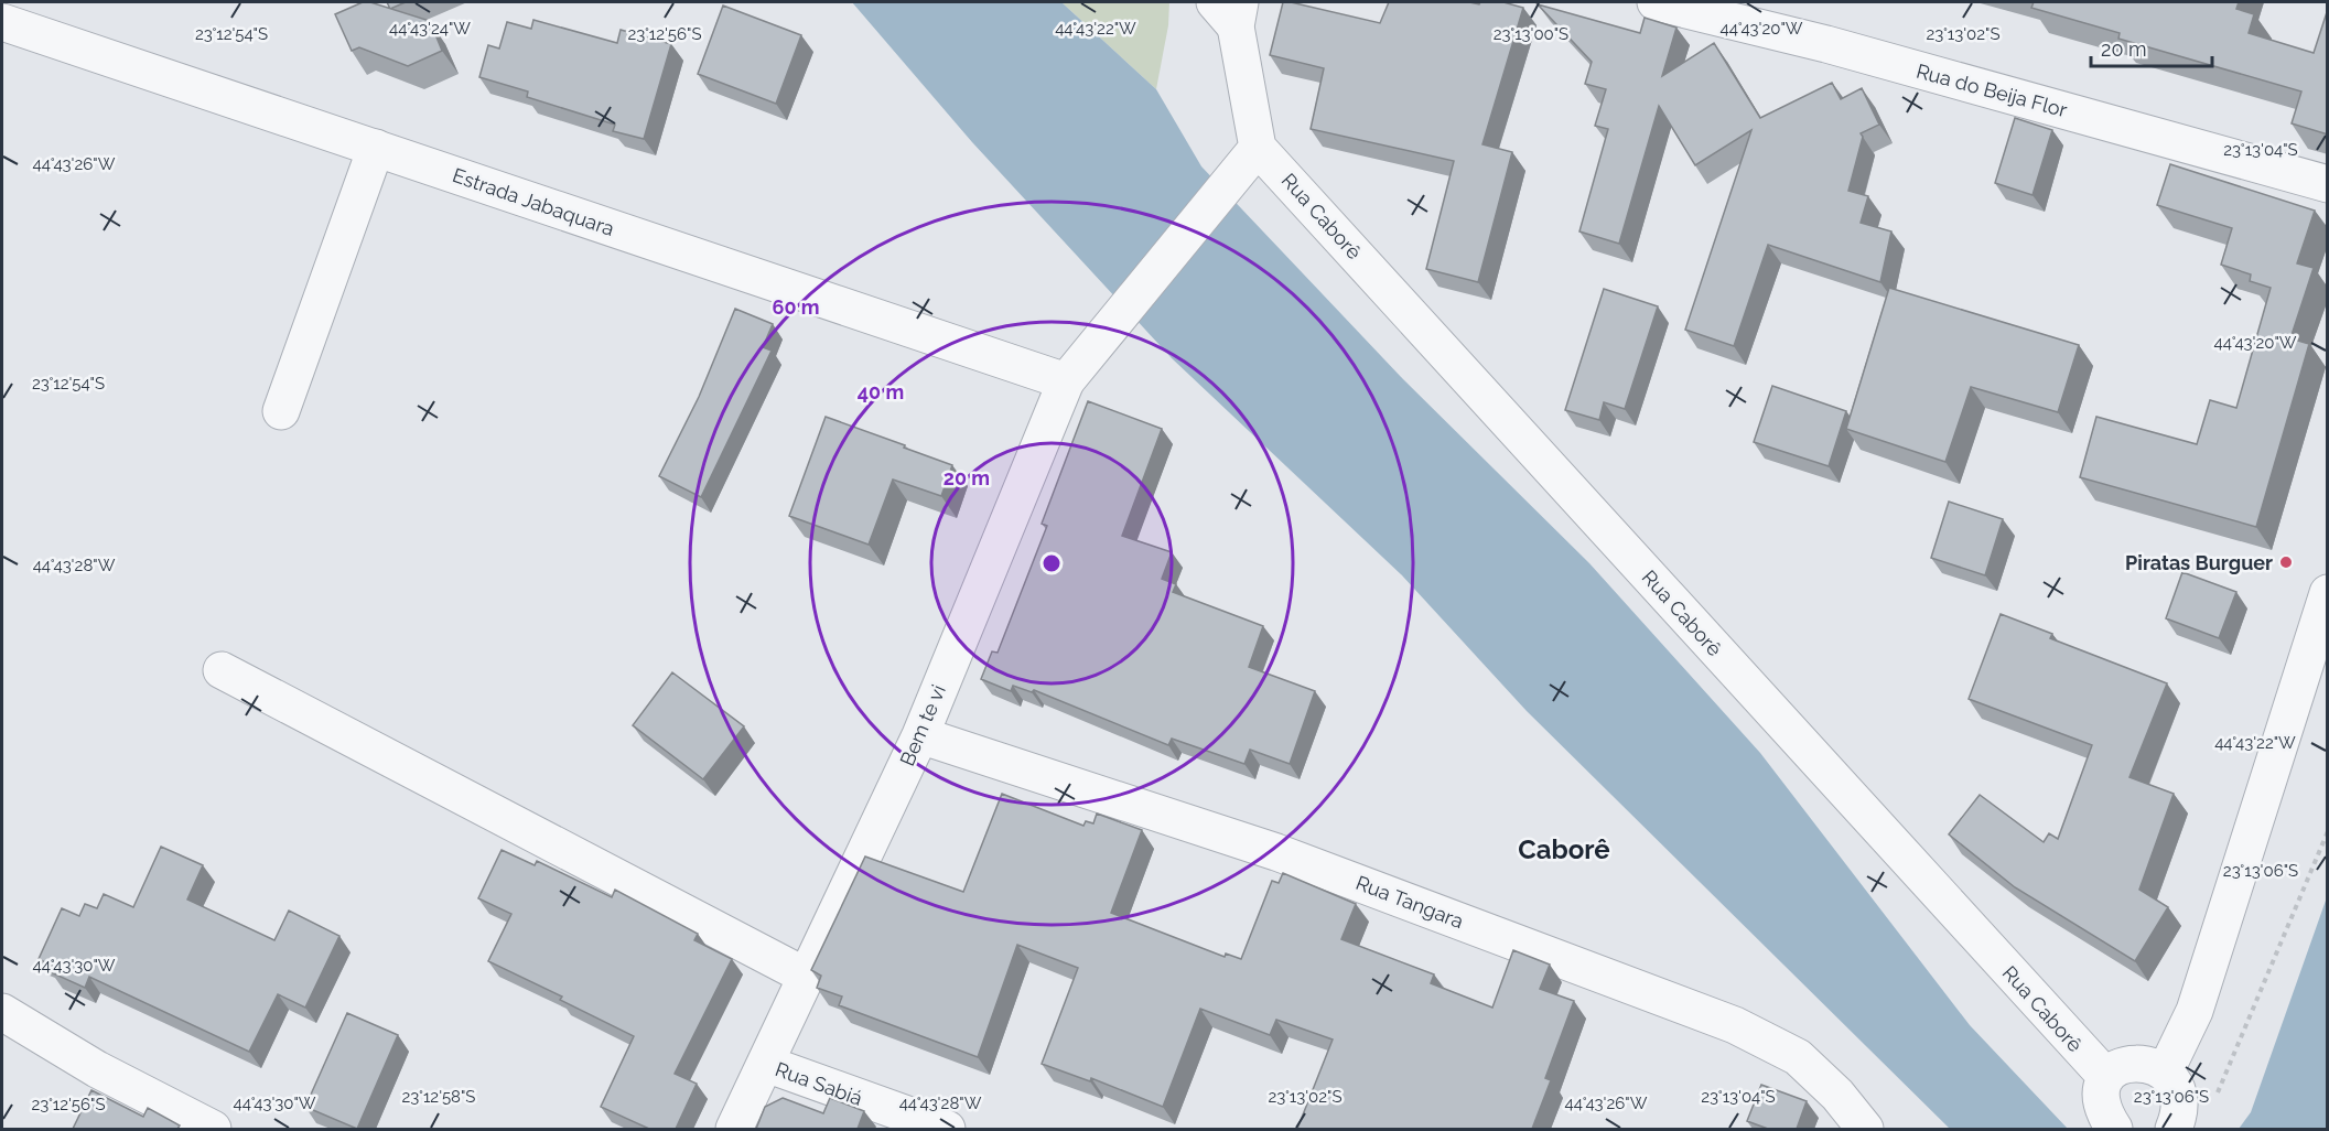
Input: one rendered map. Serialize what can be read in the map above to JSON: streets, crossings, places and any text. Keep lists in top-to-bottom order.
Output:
{
  "streets": {
    "street": [
      "Rua do Beija Flor",
      "Estrada Jabaquara",
      "Rua Caborê",
      "Bem te vi",
      "Rua Tangara",
      "Rua Sabiá"
    ]
  },
  "crossings": [
    ["Estrada Jabaquara", "Bem te vi"],
    ["Rua Caborê", "Bem te vi"],
    ["Bem te vi", "Rua Tangara"],
    ["Bem te vi", "Rua Sabiá"]
  ],
  "districts": ["Caborê"],
  "places": ["Piratas Burguer"],
  "scale_bar": "20 m",
  "coordinates": [
    "44°43'24\"W",
    "44°43'22\"W",
    "44°43'20\"W",
    "23°12'54\"S",
    "23°12'56\"S",
    "23°13'00\"S",
    "23°13'02\"S",
    "23°13'04\"S",
    "44°43'26\"W",
    "44°43'28\"W",
    "23°13'06\"S",
    "44°43'30\"W",
    "23°12'58\"S"
  ],
  "rings": ["60 m", "40 m", "20 m"]
}
